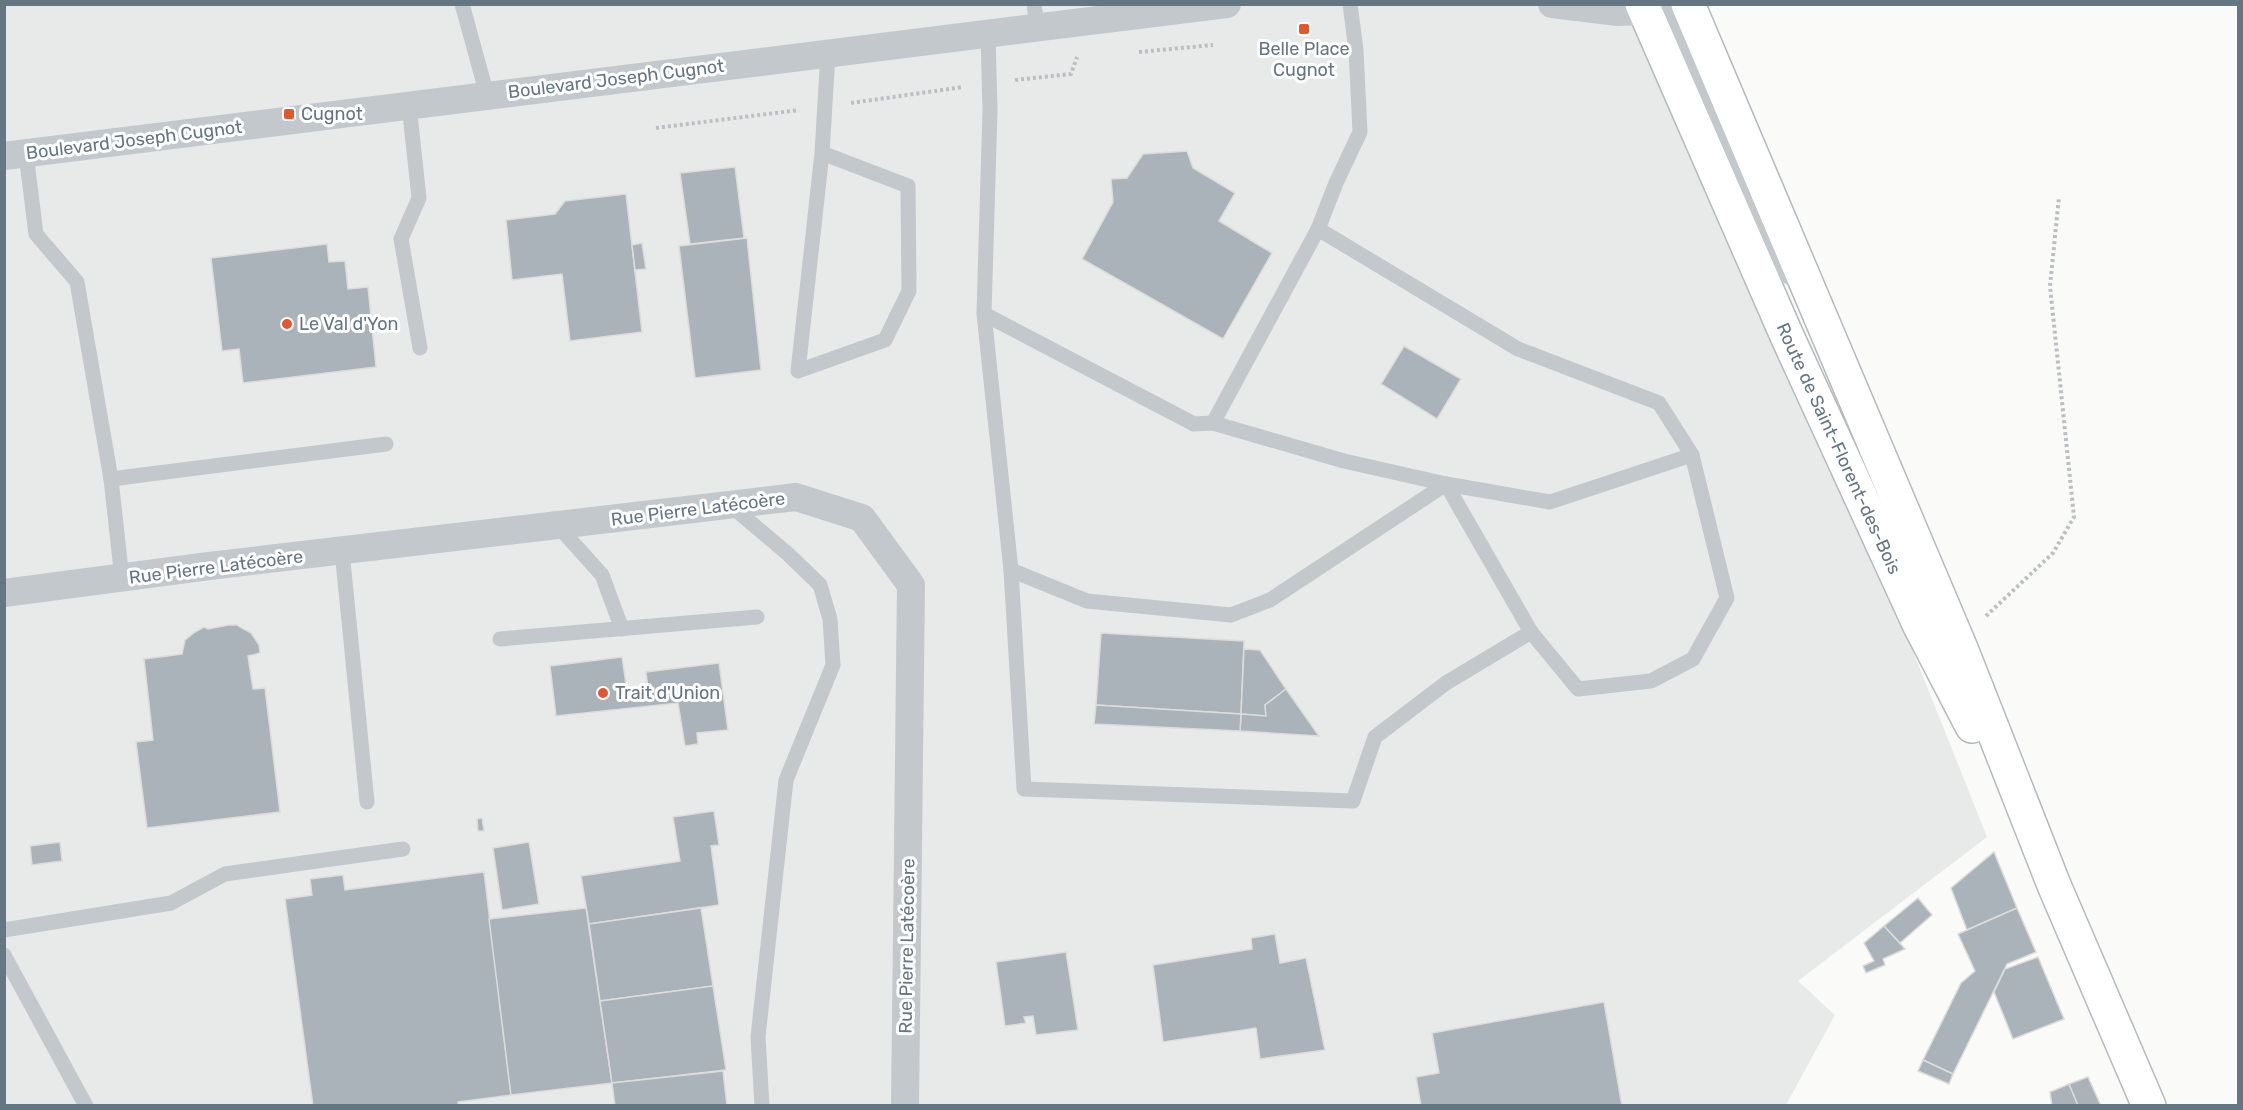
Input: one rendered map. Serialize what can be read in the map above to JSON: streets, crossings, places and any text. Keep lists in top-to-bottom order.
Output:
{
  "streets": {
    "main road": ["Route de Saint-Florent-des-Bois"],
    "street": ["Boulevard Joseph Cugnot", "Rue Pierre Latécoère"]
  },
  "places": {
    "transit": ["Belle Place Cugnot", "Cugnot"],
    "other": ["Le Val d'Yon", "Trait d'Union"]
  }
}
